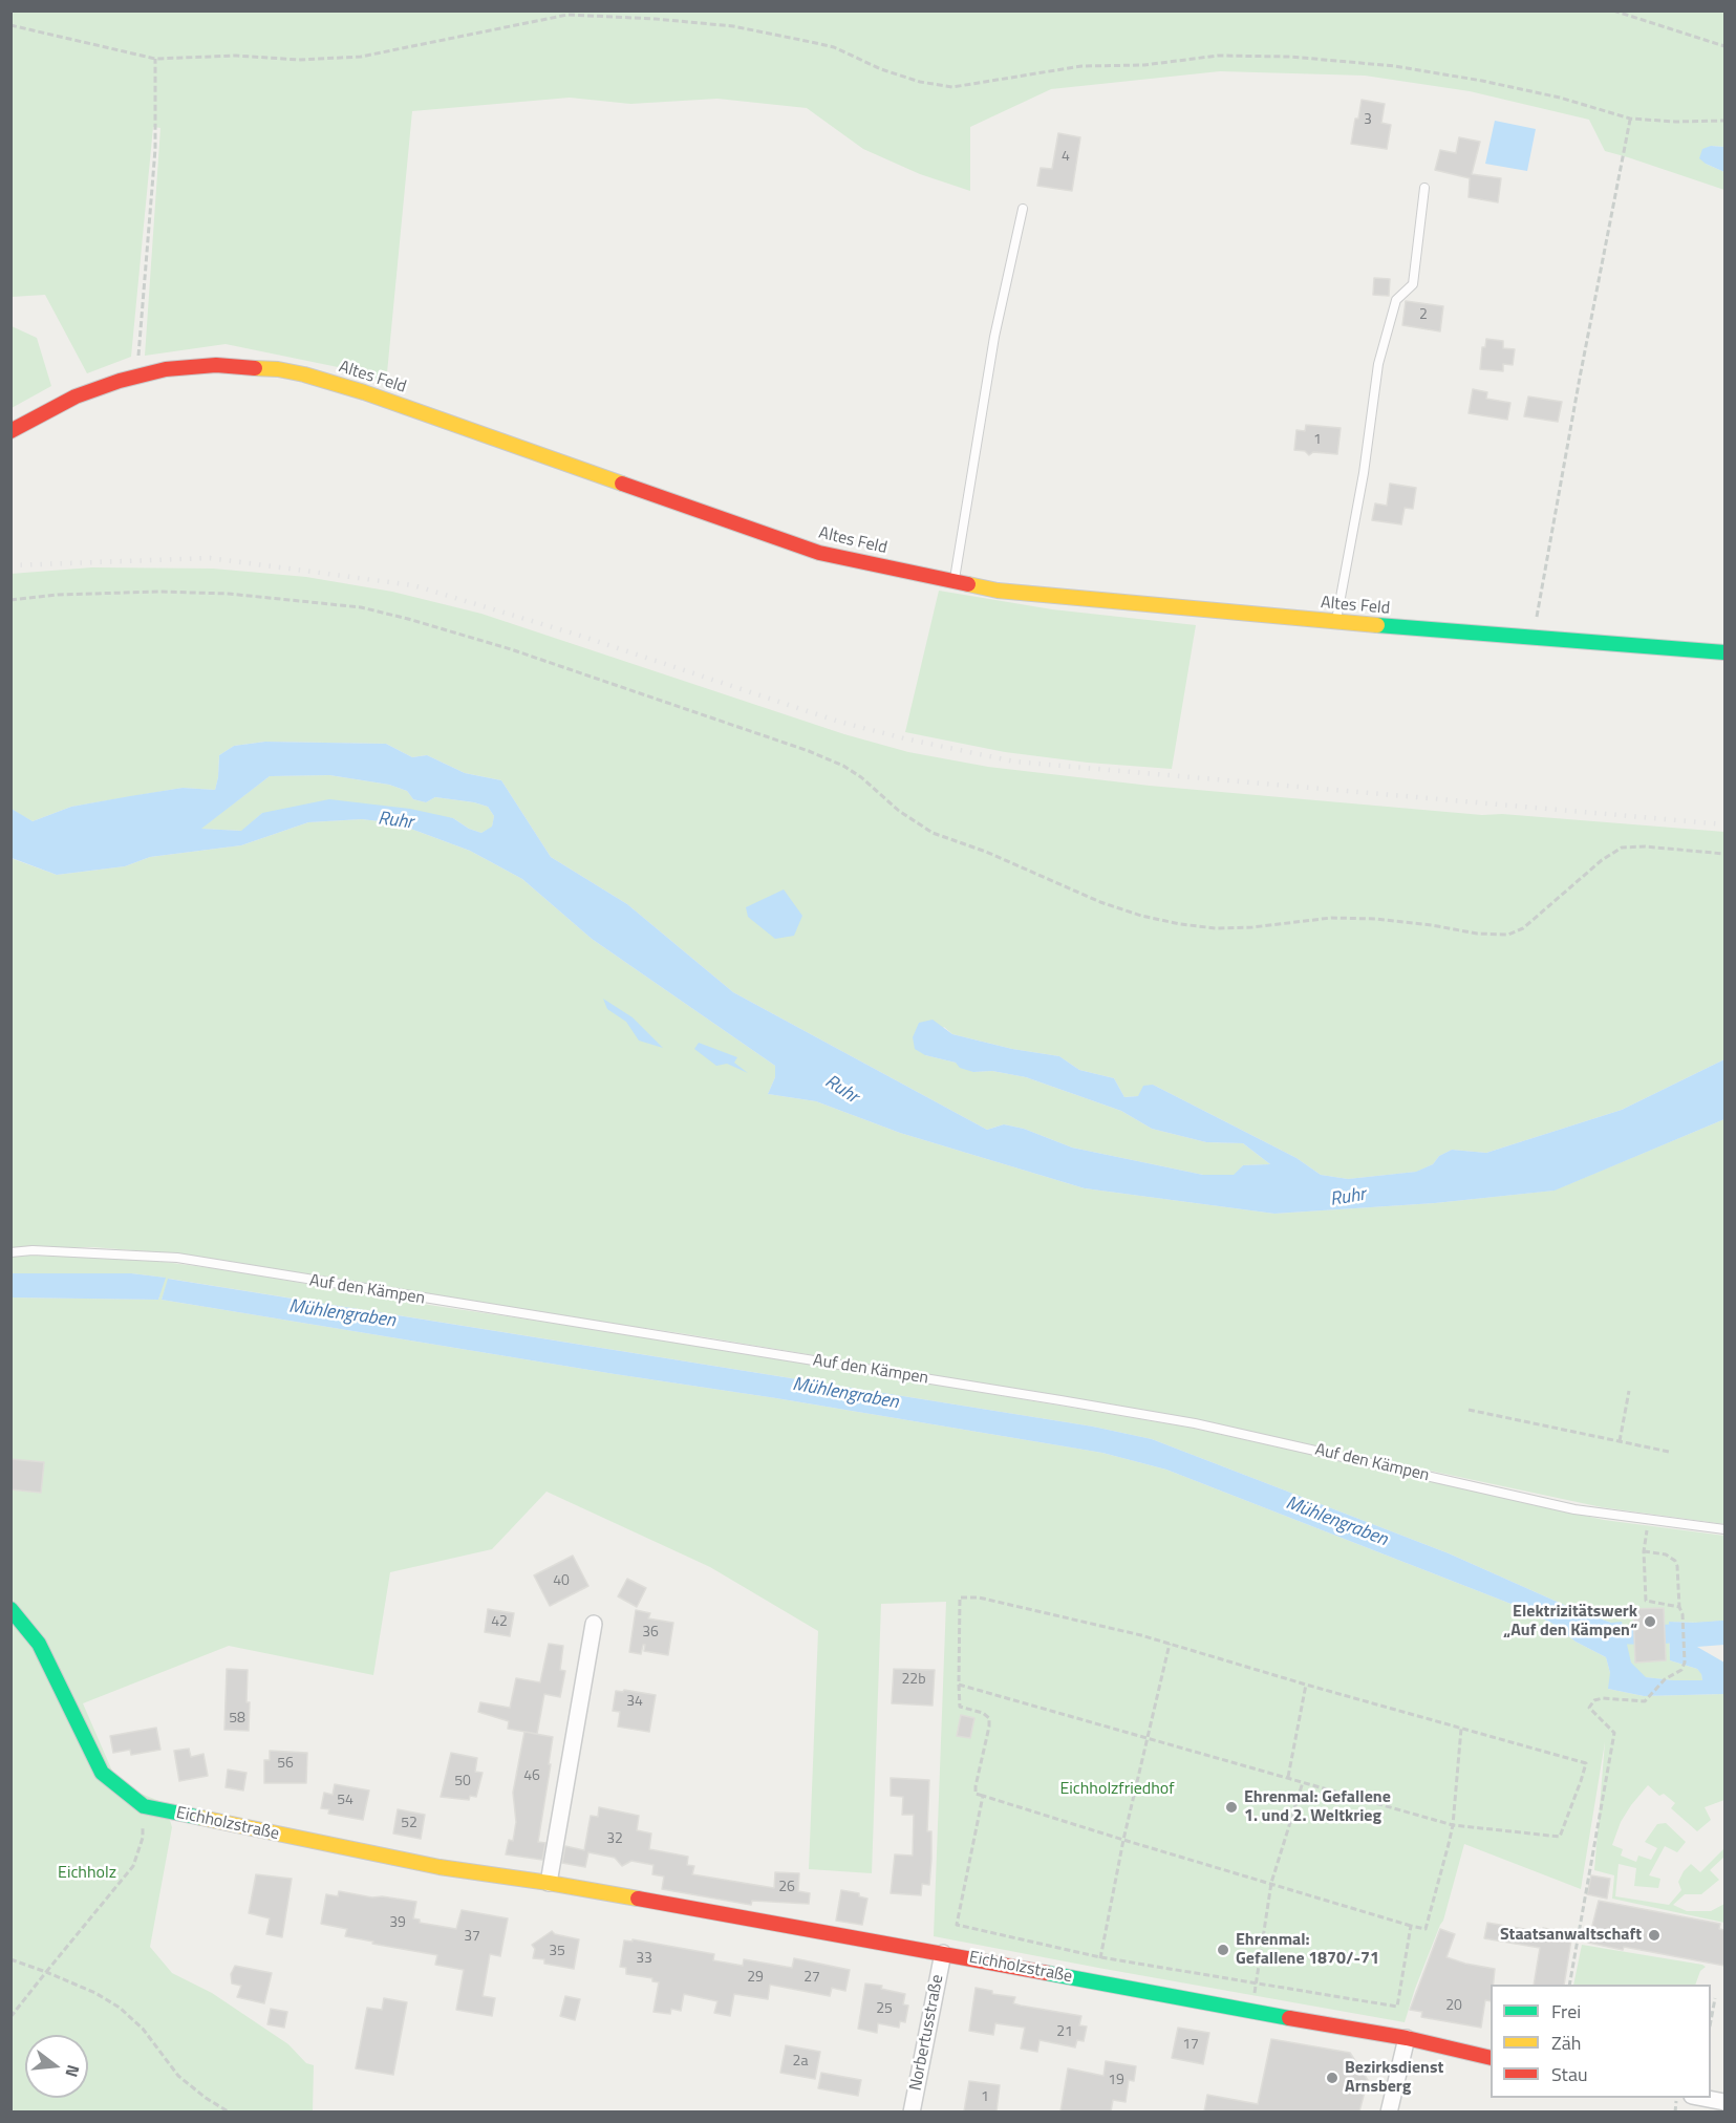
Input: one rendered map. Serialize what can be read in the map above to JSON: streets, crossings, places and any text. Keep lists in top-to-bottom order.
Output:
{
  "streets": {
    "main road": ["Altes Feld", "Eichholzstraße"],
    "street": ["Norbertusstraße"],
    "lane": ["Auf den Kämpen"]
  },
  "crossings": [
    ["Eichholzstraße", "Norbertusstraße"]
  ],
  "water": ["Ruhr", "Mühlengraben"],
  "parks": ["Eichholzfriedhof", "Eichholz"],
  "places": [
    "Elektrizitätswerk „Auf den Kämpen“",
    "Ehrenmal: Gefallene 1. und 2. Weltkrieg",
    "Staatsanwaltschaft",
    "Ehrenmal: Gefallene 1870/-71",
    "Bezirksdienst Arnsberg"
  ],
  "house_numbers": [
    "3",
    "4",
    "2",
    "1",
    "40",
    "42",
    "36",
    "22b",
    "34",
    "58",
    "56",
    "46",
    "50",
    "54",
    "52",
    "32",
    "26",
    "39",
    "37",
    "35",
    "33",
    "29",
    "27",
    "20",
    "25",
    "21",
    "17",
    "2a",
    "19",
    "1"
  ],
  "legend": ["Frei", "Zäh", "Stau"],
  "north": "right"
}
